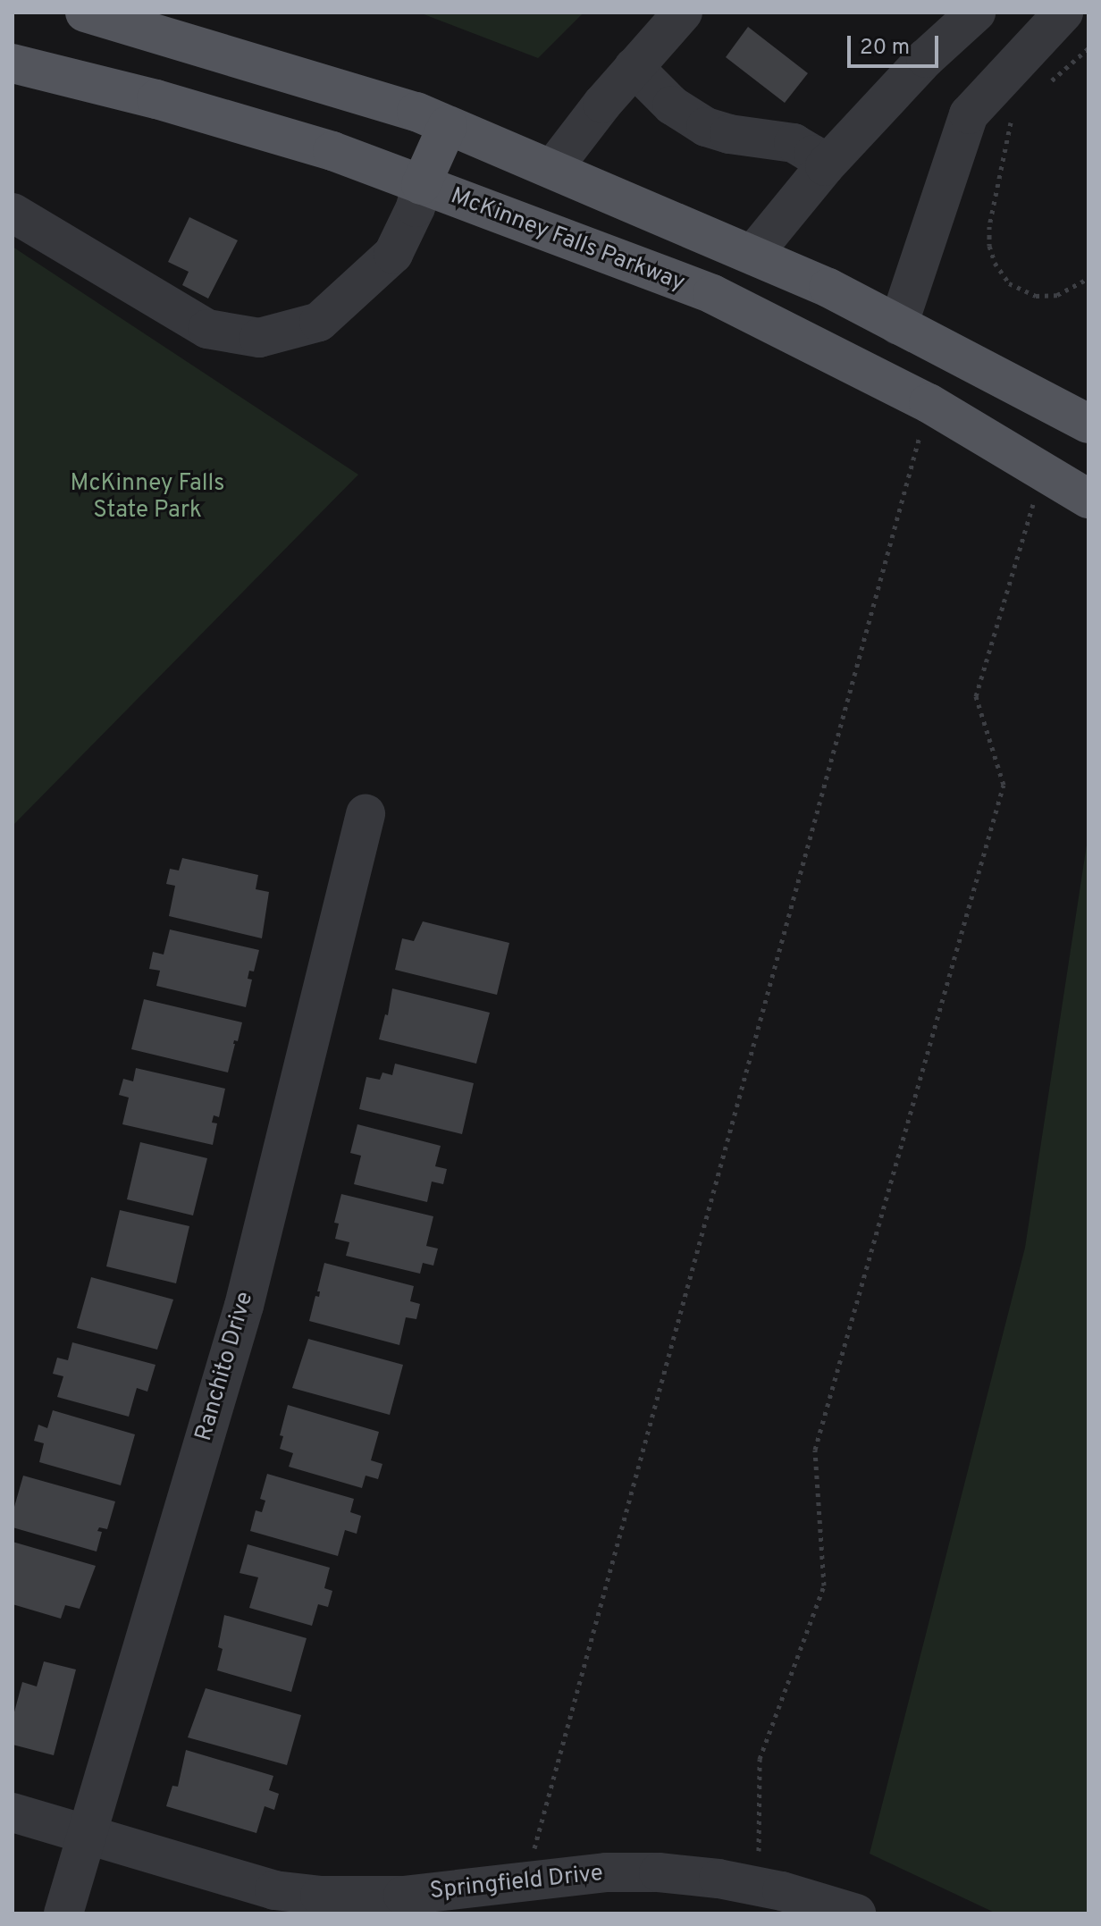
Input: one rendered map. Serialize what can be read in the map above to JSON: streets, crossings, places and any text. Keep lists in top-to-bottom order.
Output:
{
  "streets": {
    "main road": ["McKinney Falls Parkway"],
    "street": ["Ranchito Drive", "Springfield Drive"]
  },
  "crossings": [
    ["Ranchito Drive", "Springfield Drive"]
  ],
  "parks": ["McKinney Falls State Park"],
  "scale_bar": "20 m"
}
